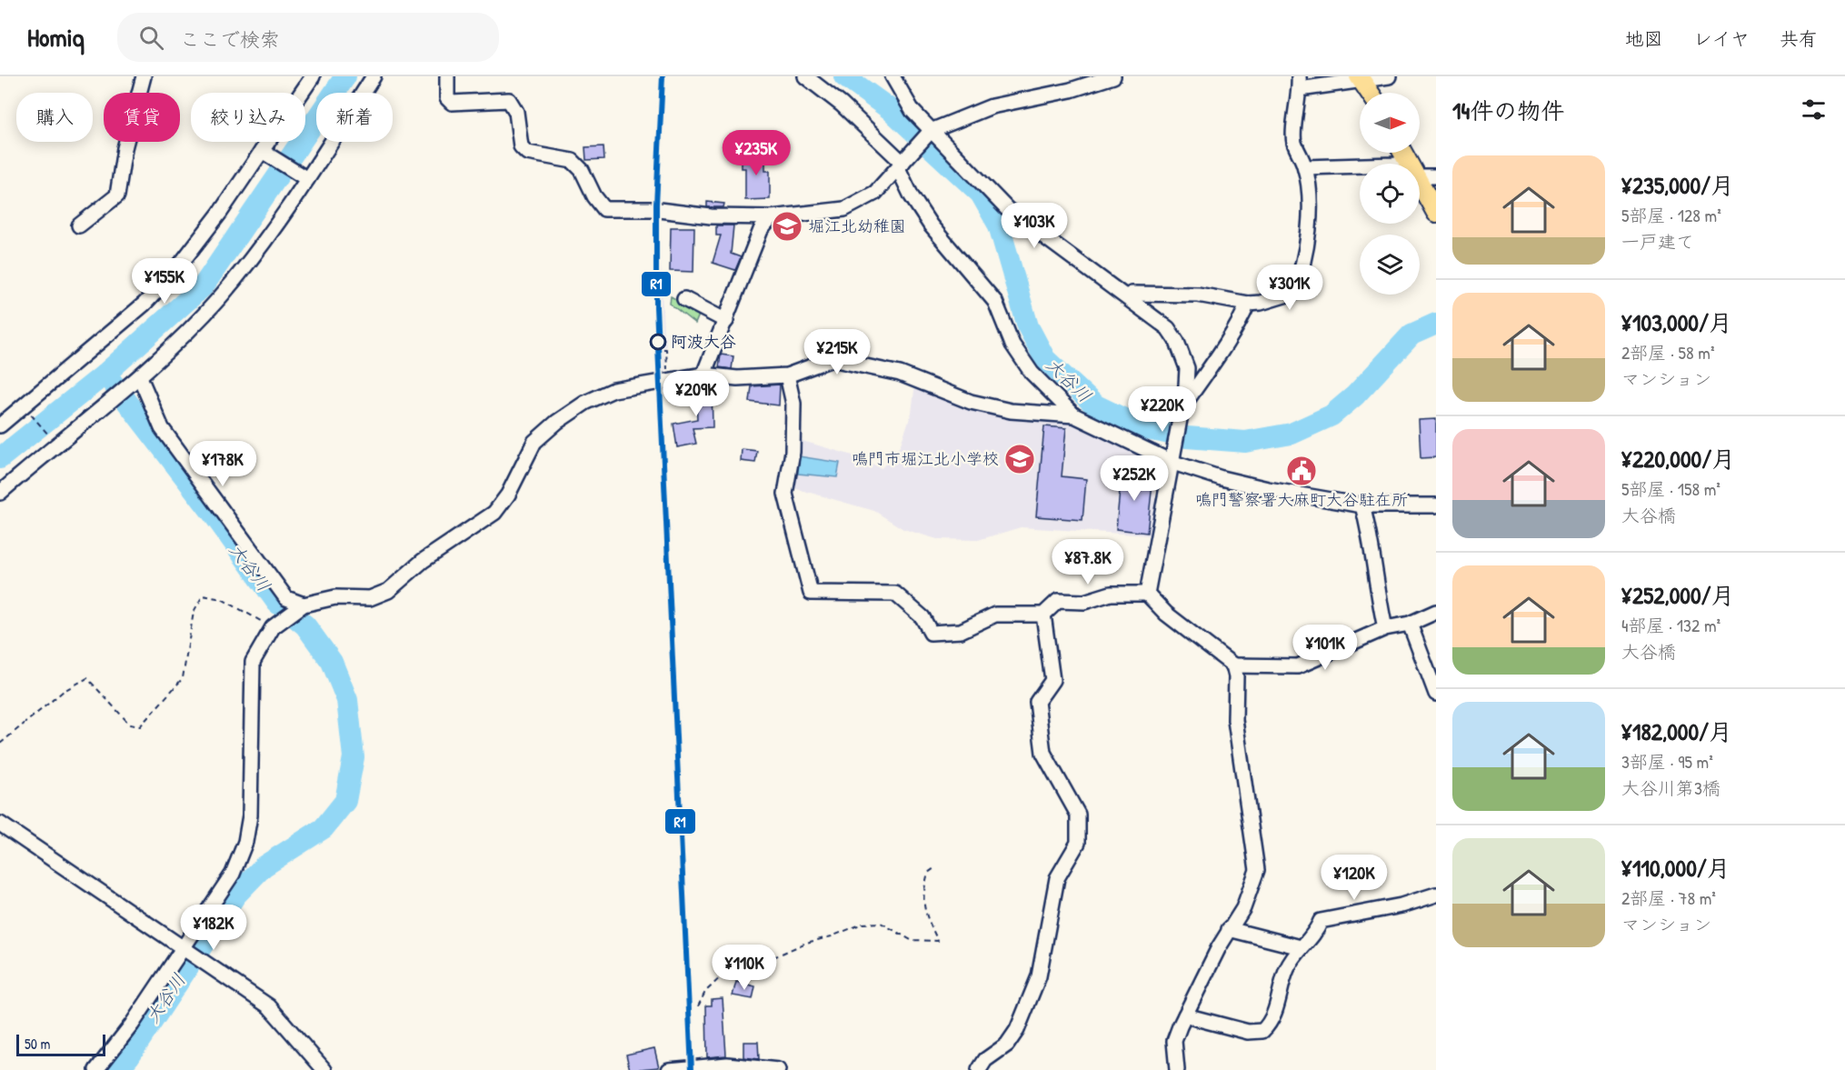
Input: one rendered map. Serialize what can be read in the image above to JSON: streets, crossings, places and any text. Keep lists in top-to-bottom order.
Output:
{
  "water": ["大谷川"],
  "places": {
    "school or university": ["堀江北幼稚園", "鳴門市堀江北小学校"],
    "other": ["阿波大谷"],
    "public building": ["鳴門警察署大麻町大谷駐在所"]
  },
  "lines": ["transit line R1"],
  "scale_bar": "50 m",
  "north": "right",
  "page": {
    "header": "Homiq",
    "search": "ここで検索",
    "nav": ["地図", "レイヤ", "共有"],
    "heading": "14件の物件",
    "chip": [
      "購入",
      "賃貸",
      "絞り込み",
      "新着"
    ],
    "price": [
      "¥235K",
      "¥103K",
      "¥155K",
      "¥301K",
      "¥215K",
      "¥209K",
      "¥220K",
      "¥178K",
      "¥252K",
      "¥87.8K",
      "¥101K",
      "¥120K",
      "¥182K",
      "¥110K"
    ],
    "list": [
      {
        "name": "¥235,000/月",
        "note": "5部屋 · 128 m² · 一戸建て"
      },
      {
        "name": "¥103,000/月",
        "note": "2部屋 · 58 m² · マンション"
      },
      {
        "name": "¥220,000/月",
        "note": "5部屋 · 158 m² · 大谷橋"
      },
      {
        "name": "¥252,000/月",
        "note": "4部屋 · 132 m² · 大谷橋"
      },
      {
        "name": "¥182,000/月",
        "note": "3部屋 · 95 m² · 大谷川第3橋"
      },
      {
        "name": "¥110,000/月",
        "note": "2部屋 · 78 m² · マンション"
      }
    ],
    "scale": "50 m"
  }
}
